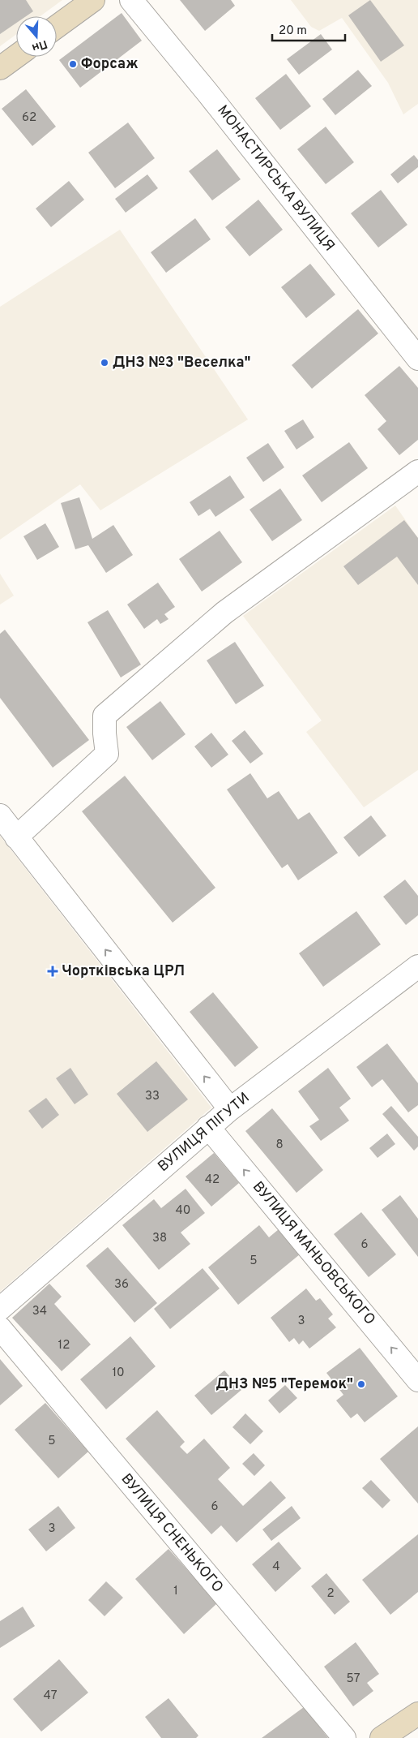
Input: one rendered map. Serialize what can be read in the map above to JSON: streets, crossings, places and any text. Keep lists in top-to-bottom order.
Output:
{
  "streets": {
    "street": [
      "МОНАСТИРСЬКА ВУЛИЦЯ",
      "ВУЛИЦЯ ПІГУТИ",
      "ВУЛИЦЯ МАНЬОВСЬКОГО",
      "ВУЛИЦЯ СНЕНЬКОГО"
    ]
  },
  "crossings": [
    ["ВУЛИЦЯ ПІГУТИ", "ВУЛИЦЯ МАНЬОВСЬКОГО"]
  ],
  "one_way": ["ВУЛИЦЯ МАНЬОВСЬКОГО"],
  "places": {
    "other": ["Форсаж", "ДНЗ №3 \"Веселка\"", "ДНЗ №5 \"Теремок\""],
    "health": ["Чортківська ЦРЛ"]
  },
  "house_numbers": [
    "62",
    "33",
    "8",
    "42",
    "40",
    "38",
    "6",
    "5",
    "36",
    "34",
    "3",
    "12",
    "10",
    "5",
    "6",
    "3",
    "4",
    "1",
    "2",
    "57",
    "47"
  ],
  "scale_bar": "20 m",
  "north": "bottom"
}
